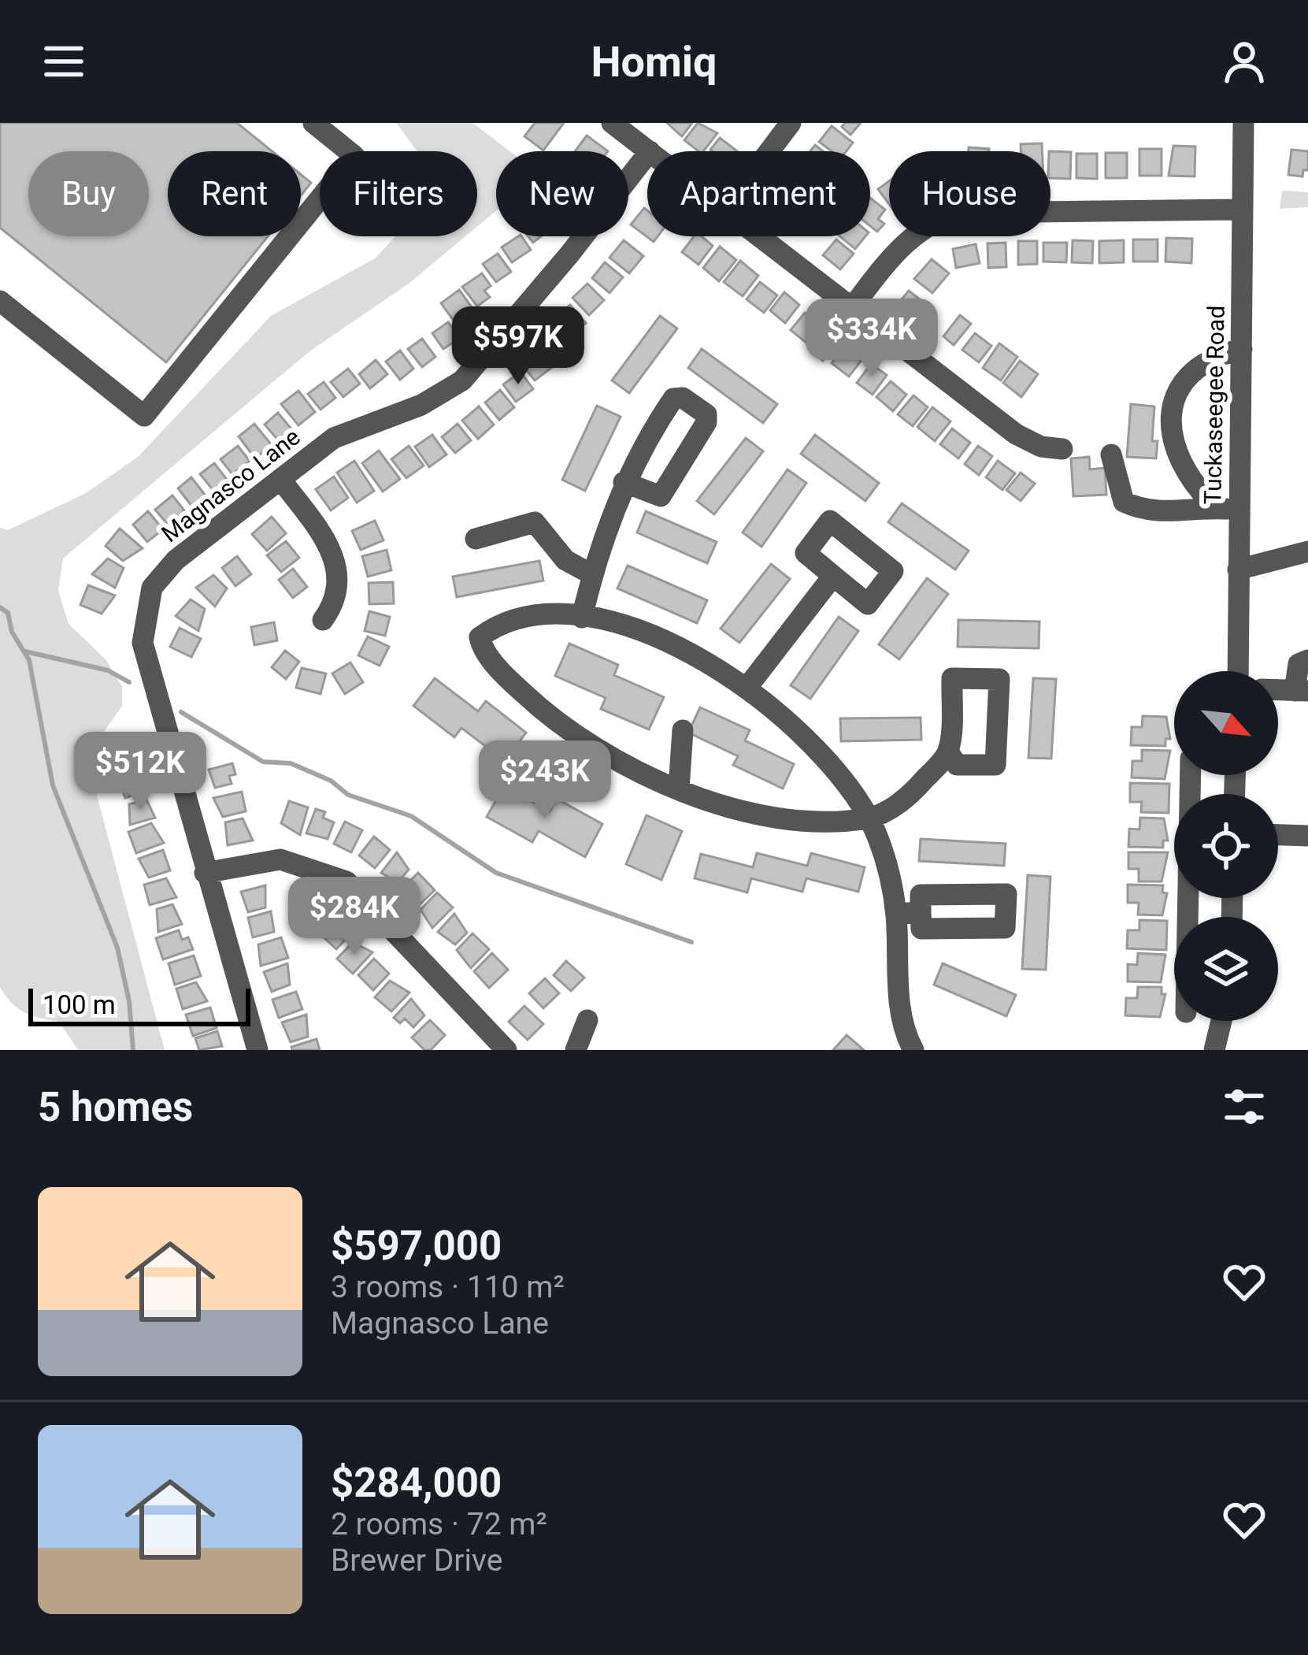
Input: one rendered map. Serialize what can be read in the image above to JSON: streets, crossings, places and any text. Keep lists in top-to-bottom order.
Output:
{
  "streets": {
    "street": ["Tuckaseegee Road", "Magnasco Lane"]
  },
  "scale_bar": "100 m",
  "north": "bottom right",
  "page": {
    "header": "Homiq",
    "chip": [
      "Buy",
      "Rent",
      "Filters",
      "New",
      "Apartment",
      "House"
    ],
    "price": [
      "$334K",
      "$597K",
      "$512K",
      "$243K",
      "$284K"
    ],
    "scale": "100 m",
    "heading": "5 homes",
    "list": [
      {
        "name": "$597,000",
        "note": "3 rooms · 110 m² · Magnasco Lane"
      },
      {
        "name": "$284,000",
        "note": "2 rooms · 72 m² · Brewer Drive"
      }
    ]
  }
}
